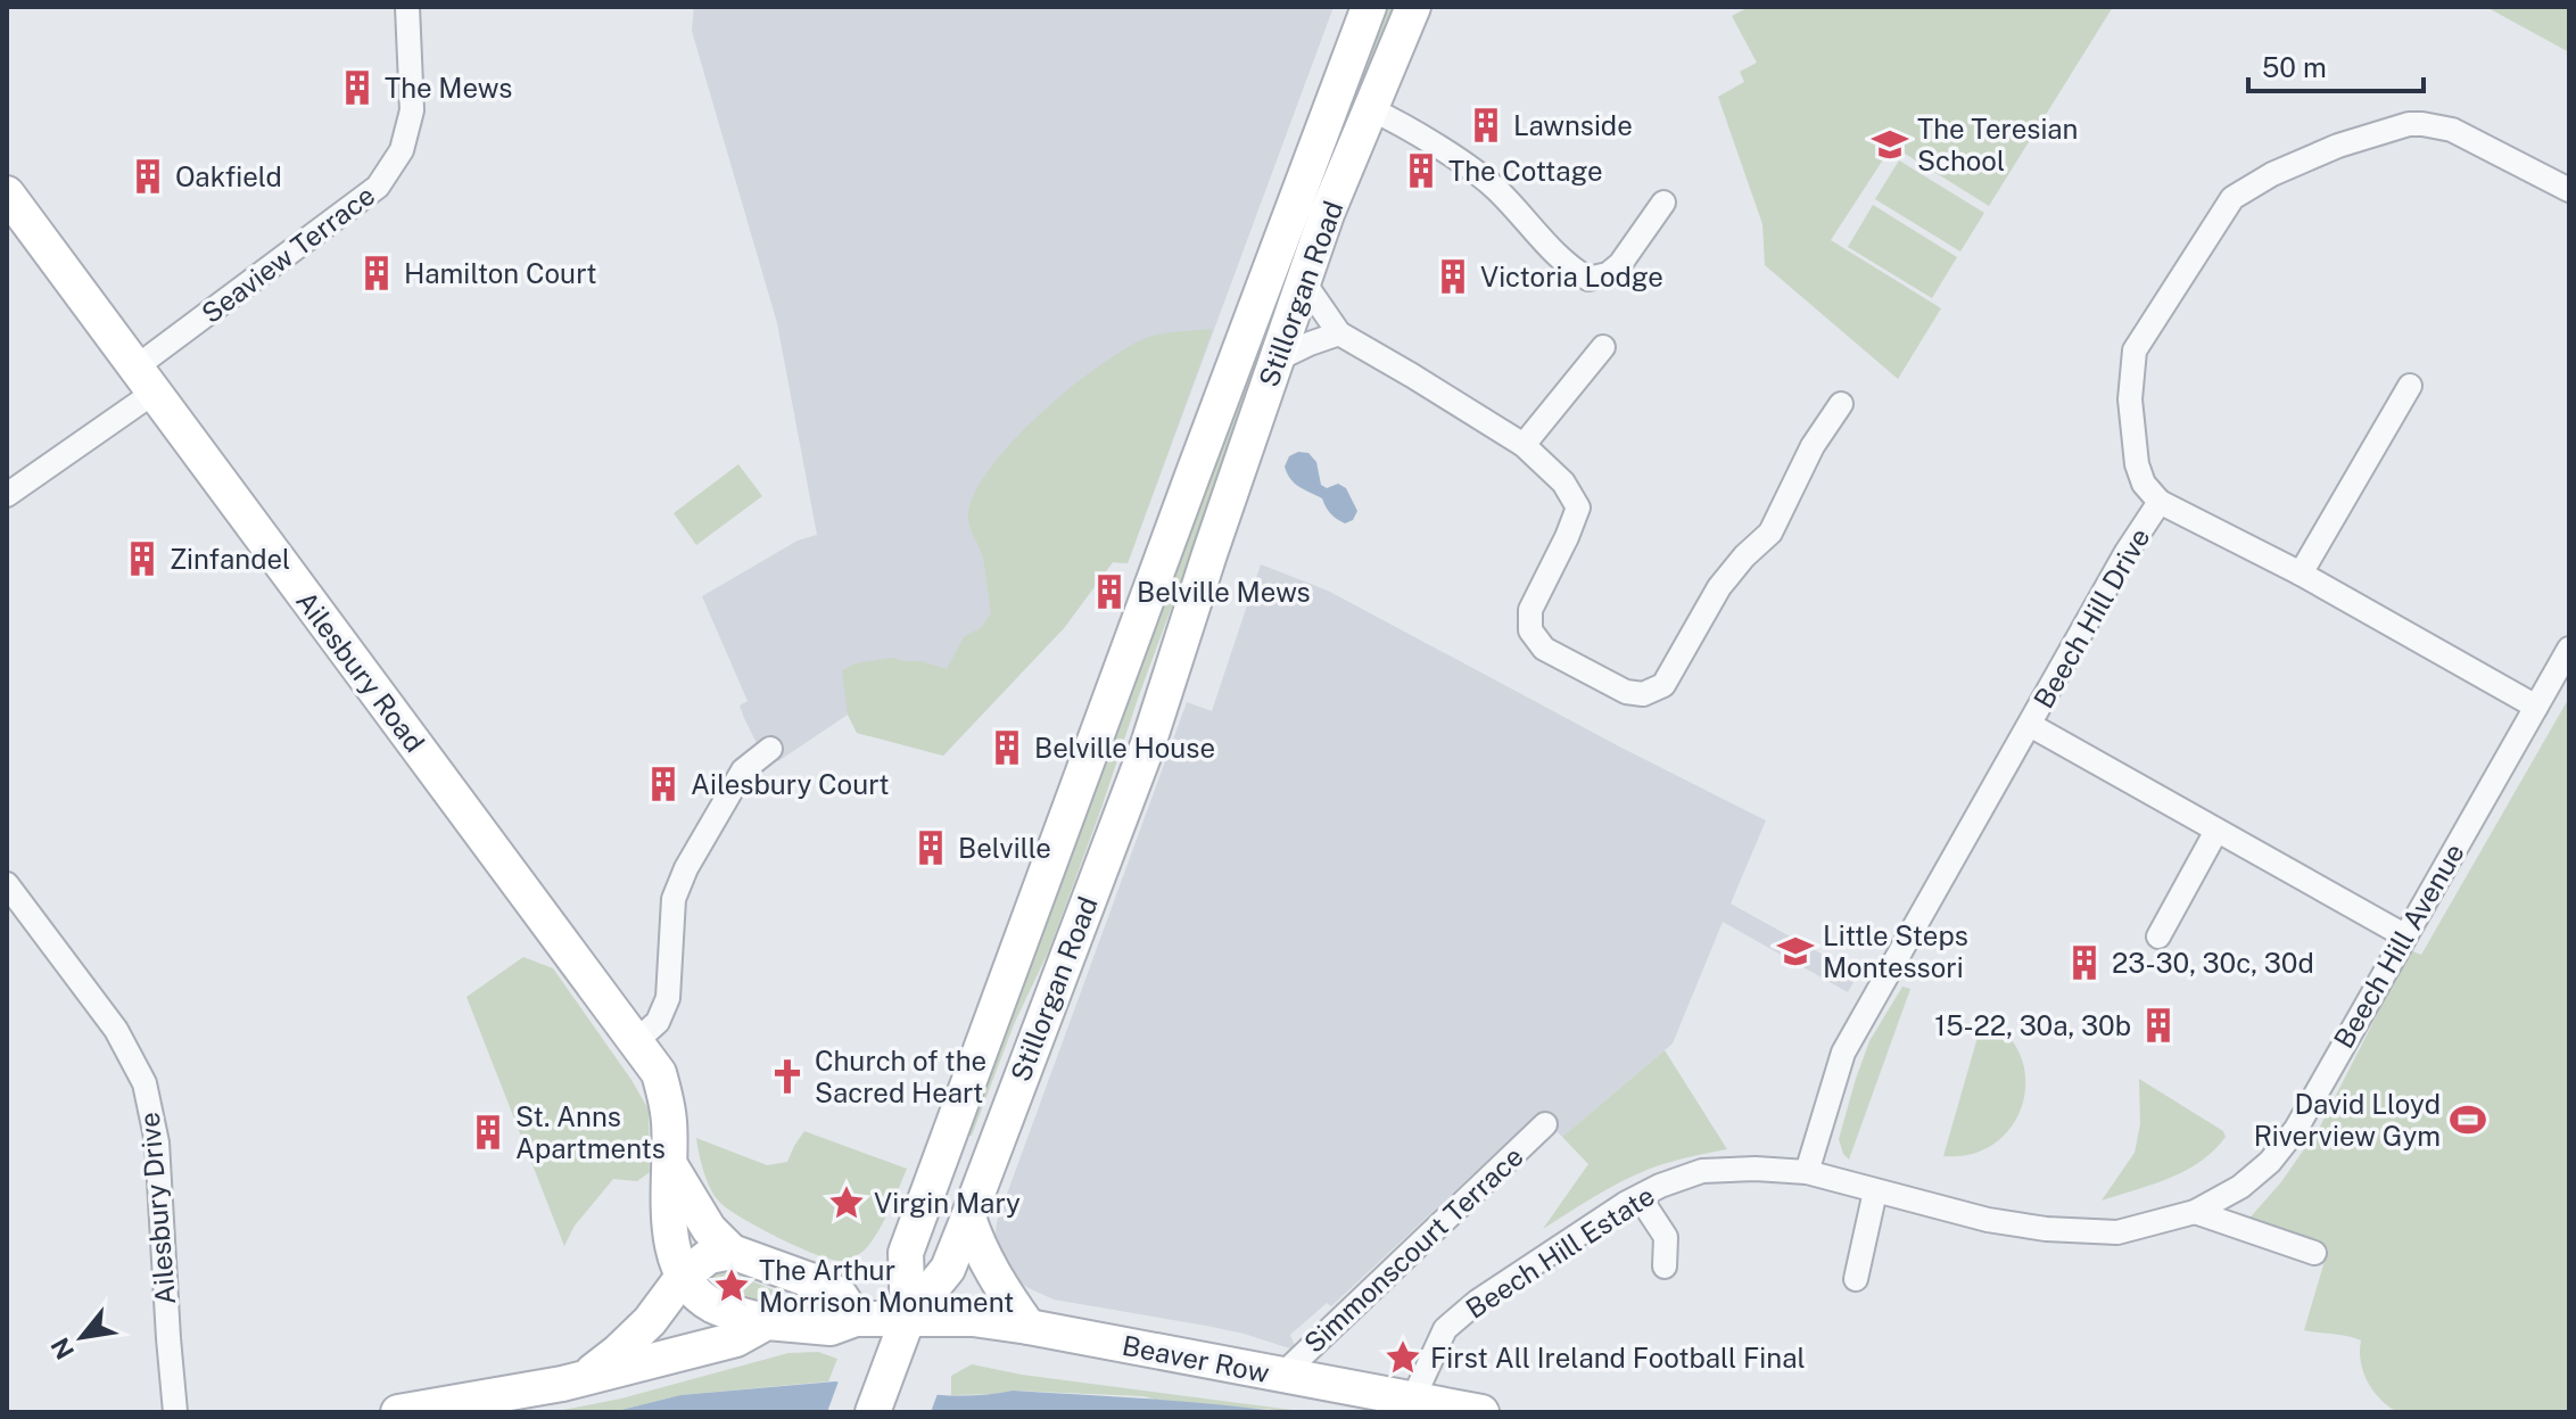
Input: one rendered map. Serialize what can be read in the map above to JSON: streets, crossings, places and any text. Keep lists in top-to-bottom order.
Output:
{
  "streets": {
    "main road": ["Stillorgan Road", "Ailesbury Road", "Beaver Row"],
    "street": [
      "Seaview Terrace",
      "Beech Hill Drive",
      "Beech Hill Avenue",
      "Ailesbury Drive",
      "Simmonscourt Terrace",
      "Beech Hill Estate"
    ]
  },
  "crossings": [
    ["Seaview Terrace", "Ailesbury Road"],
    ["Stillorgan Road", "Beaver Row"],
    ["Beech Hill Drive", "Beech Hill Avenue"],
    ["Beech Hill Drive", "Beech Hill Estate"],
    ["Beech Hill Avenue", "Beech Hill Estate"],
    ["Simmonscourt Terrace", "Beaver Row"],
    ["Beech Hill Estate", "Beaver Row"]
  ],
  "places": {
    "building": [
      "The Mews",
      "Lawnside",
      "The Cottage",
      "Oakfield",
      "Hamilton Court",
      "Victoria Lodge",
      "Zinfandel",
      "Belville Mews",
      "Belville House",
      "Ailesbury Court",
      "Belville",
      "23-30, 30c, 30d",
      "15-22, 30a, 30b",
      "St. Anns Apartments"
    ],
    "school or university": ["The Teresian School", "Little Steps Montessori"],
    "church": ["Church of the Sacred Heart"],
    "sports": ["David Lloyd Riverview Gym"],
    "place": ["Virgin Mary", "The Arthur Morrison Monument", "First All Ireland Football Final"]
  },
  "scale_bar": "50 m",
  "north": "bottom left"
}
